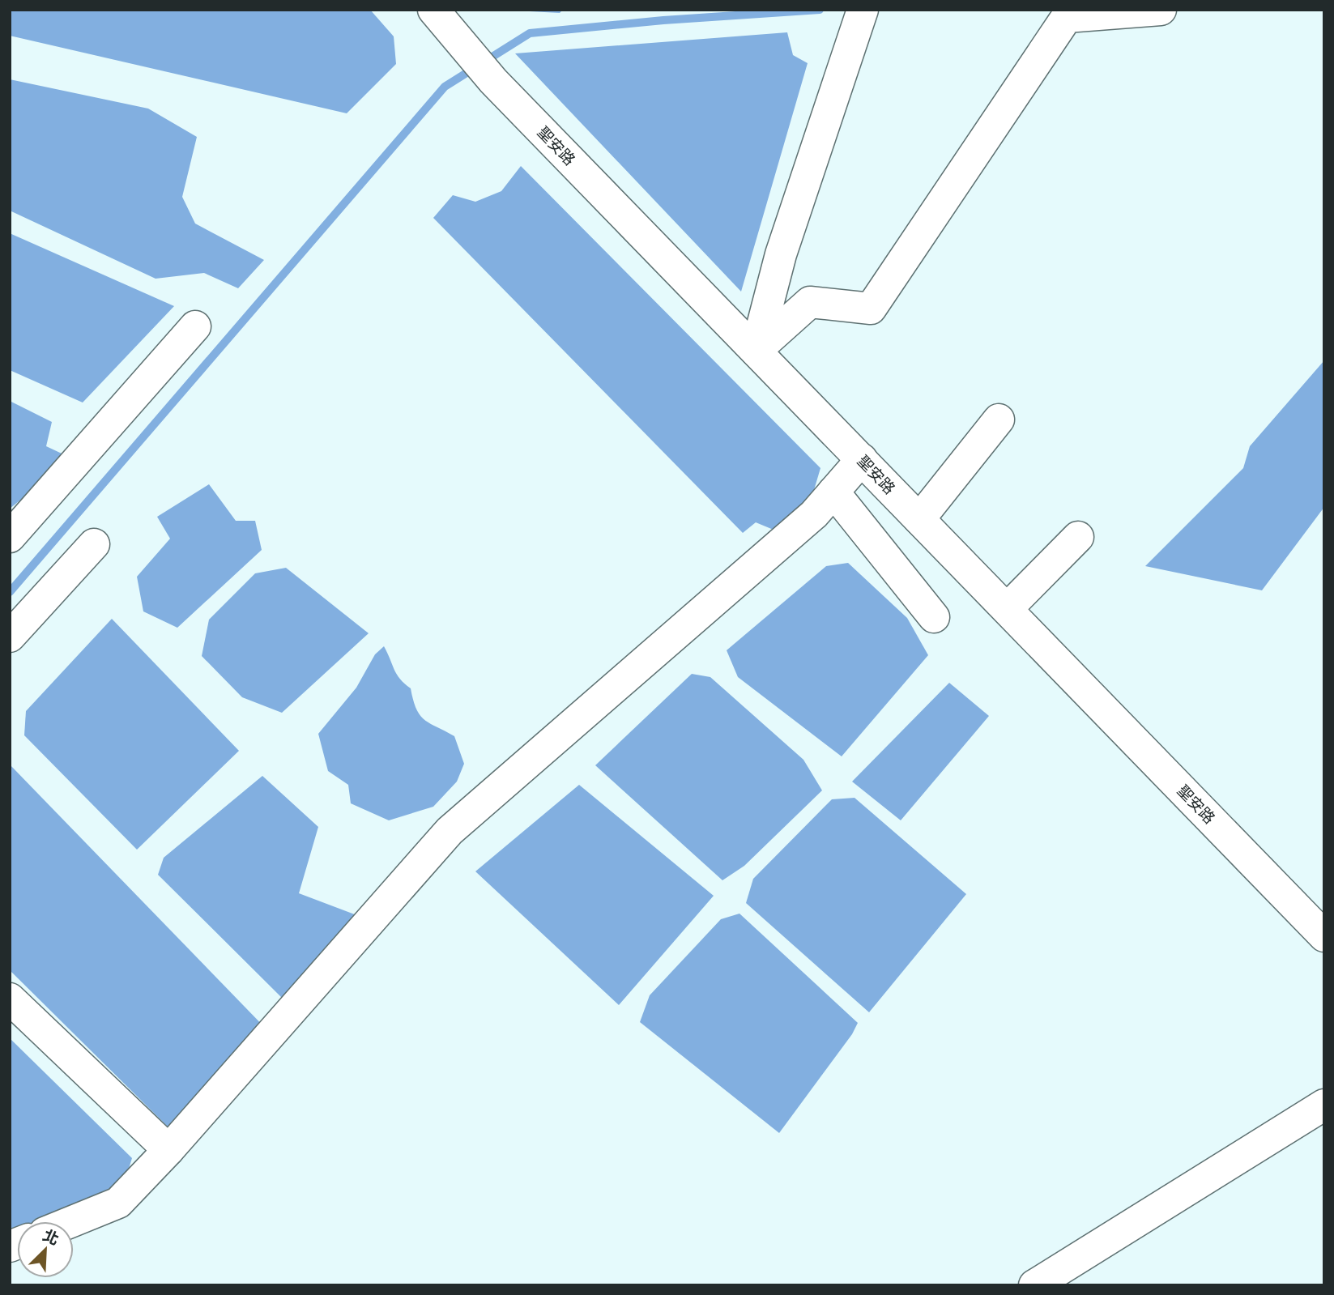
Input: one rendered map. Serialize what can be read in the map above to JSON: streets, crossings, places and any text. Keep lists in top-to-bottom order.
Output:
{
  "streets": {
    "street": ["聖安路"]
  },
  "north": "top right"
}
